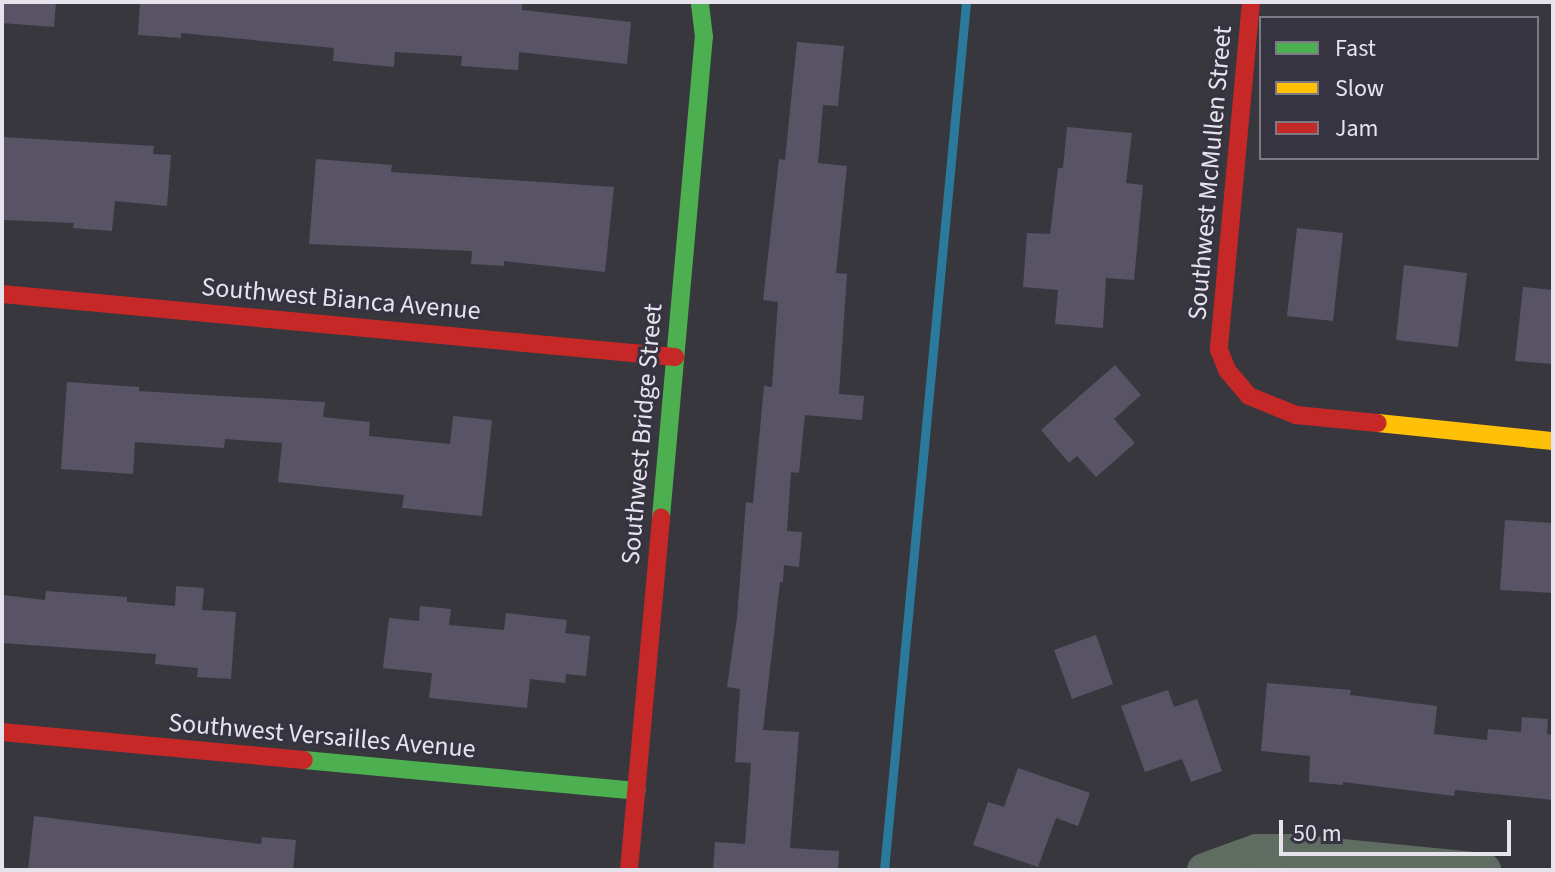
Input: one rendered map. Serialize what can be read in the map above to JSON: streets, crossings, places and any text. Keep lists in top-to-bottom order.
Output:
{
  "streets": {
    "street": [
      "Southwest McMullen Street",
      "Southwest Bianca Avenue",
      "Southwest Bridge Street",
      "Southwest Versailles Avenue"
    ]
  },
  "crossings": [
    ["Southwest Bianca Avenue", "Southwest Bridge Street"],
    ["Southwest Bridge Street", "Southwest Versailles Avenue"]
  ],
  "legend": ["Fast", "Slow", "Jam"],
  "scale_bar": "50 m"
}
